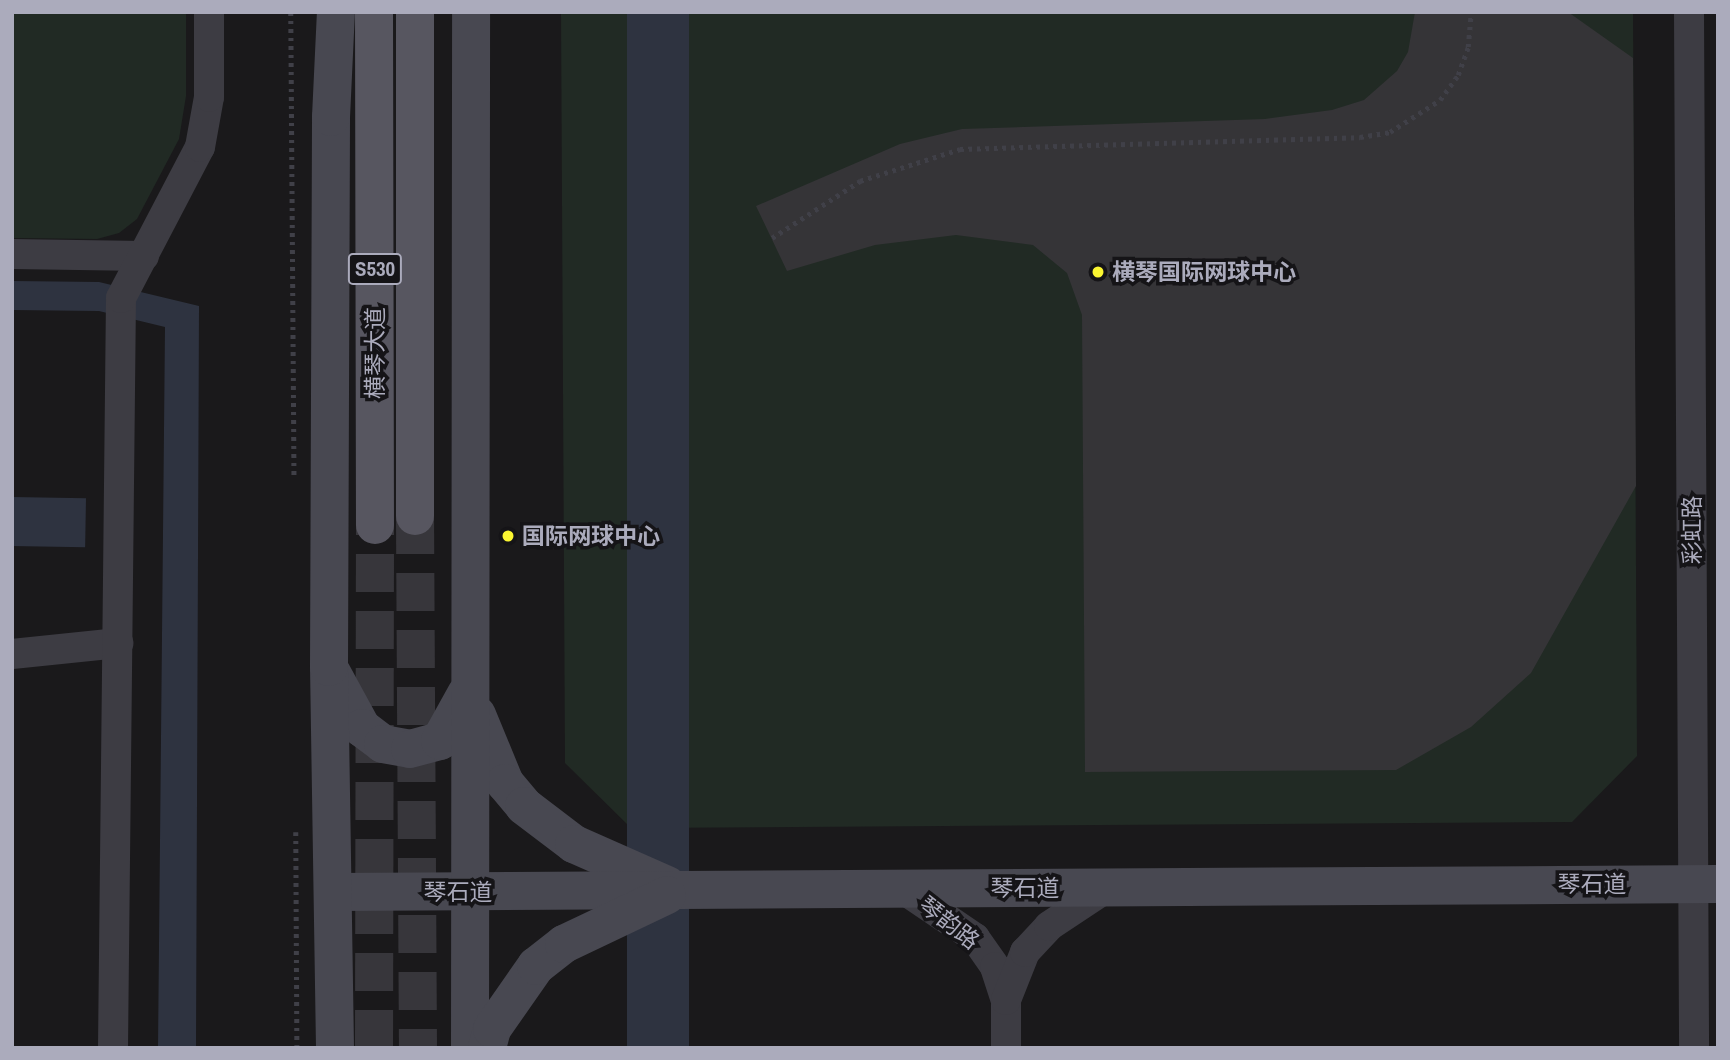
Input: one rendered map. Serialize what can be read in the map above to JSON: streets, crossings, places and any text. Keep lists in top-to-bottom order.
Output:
{
  "streets": {
    "main road": ["S530", "横琴大道", "琴石道"],
    "street": ["彩虹路", "琴韵路"]
  },
  "crossings": [
    ["彩虹路", "琴石道"],
    ["琴石道", "琴韵路"]
  ],
  "places": ["横琴国际网球中心", "国际网球中心"]
}
